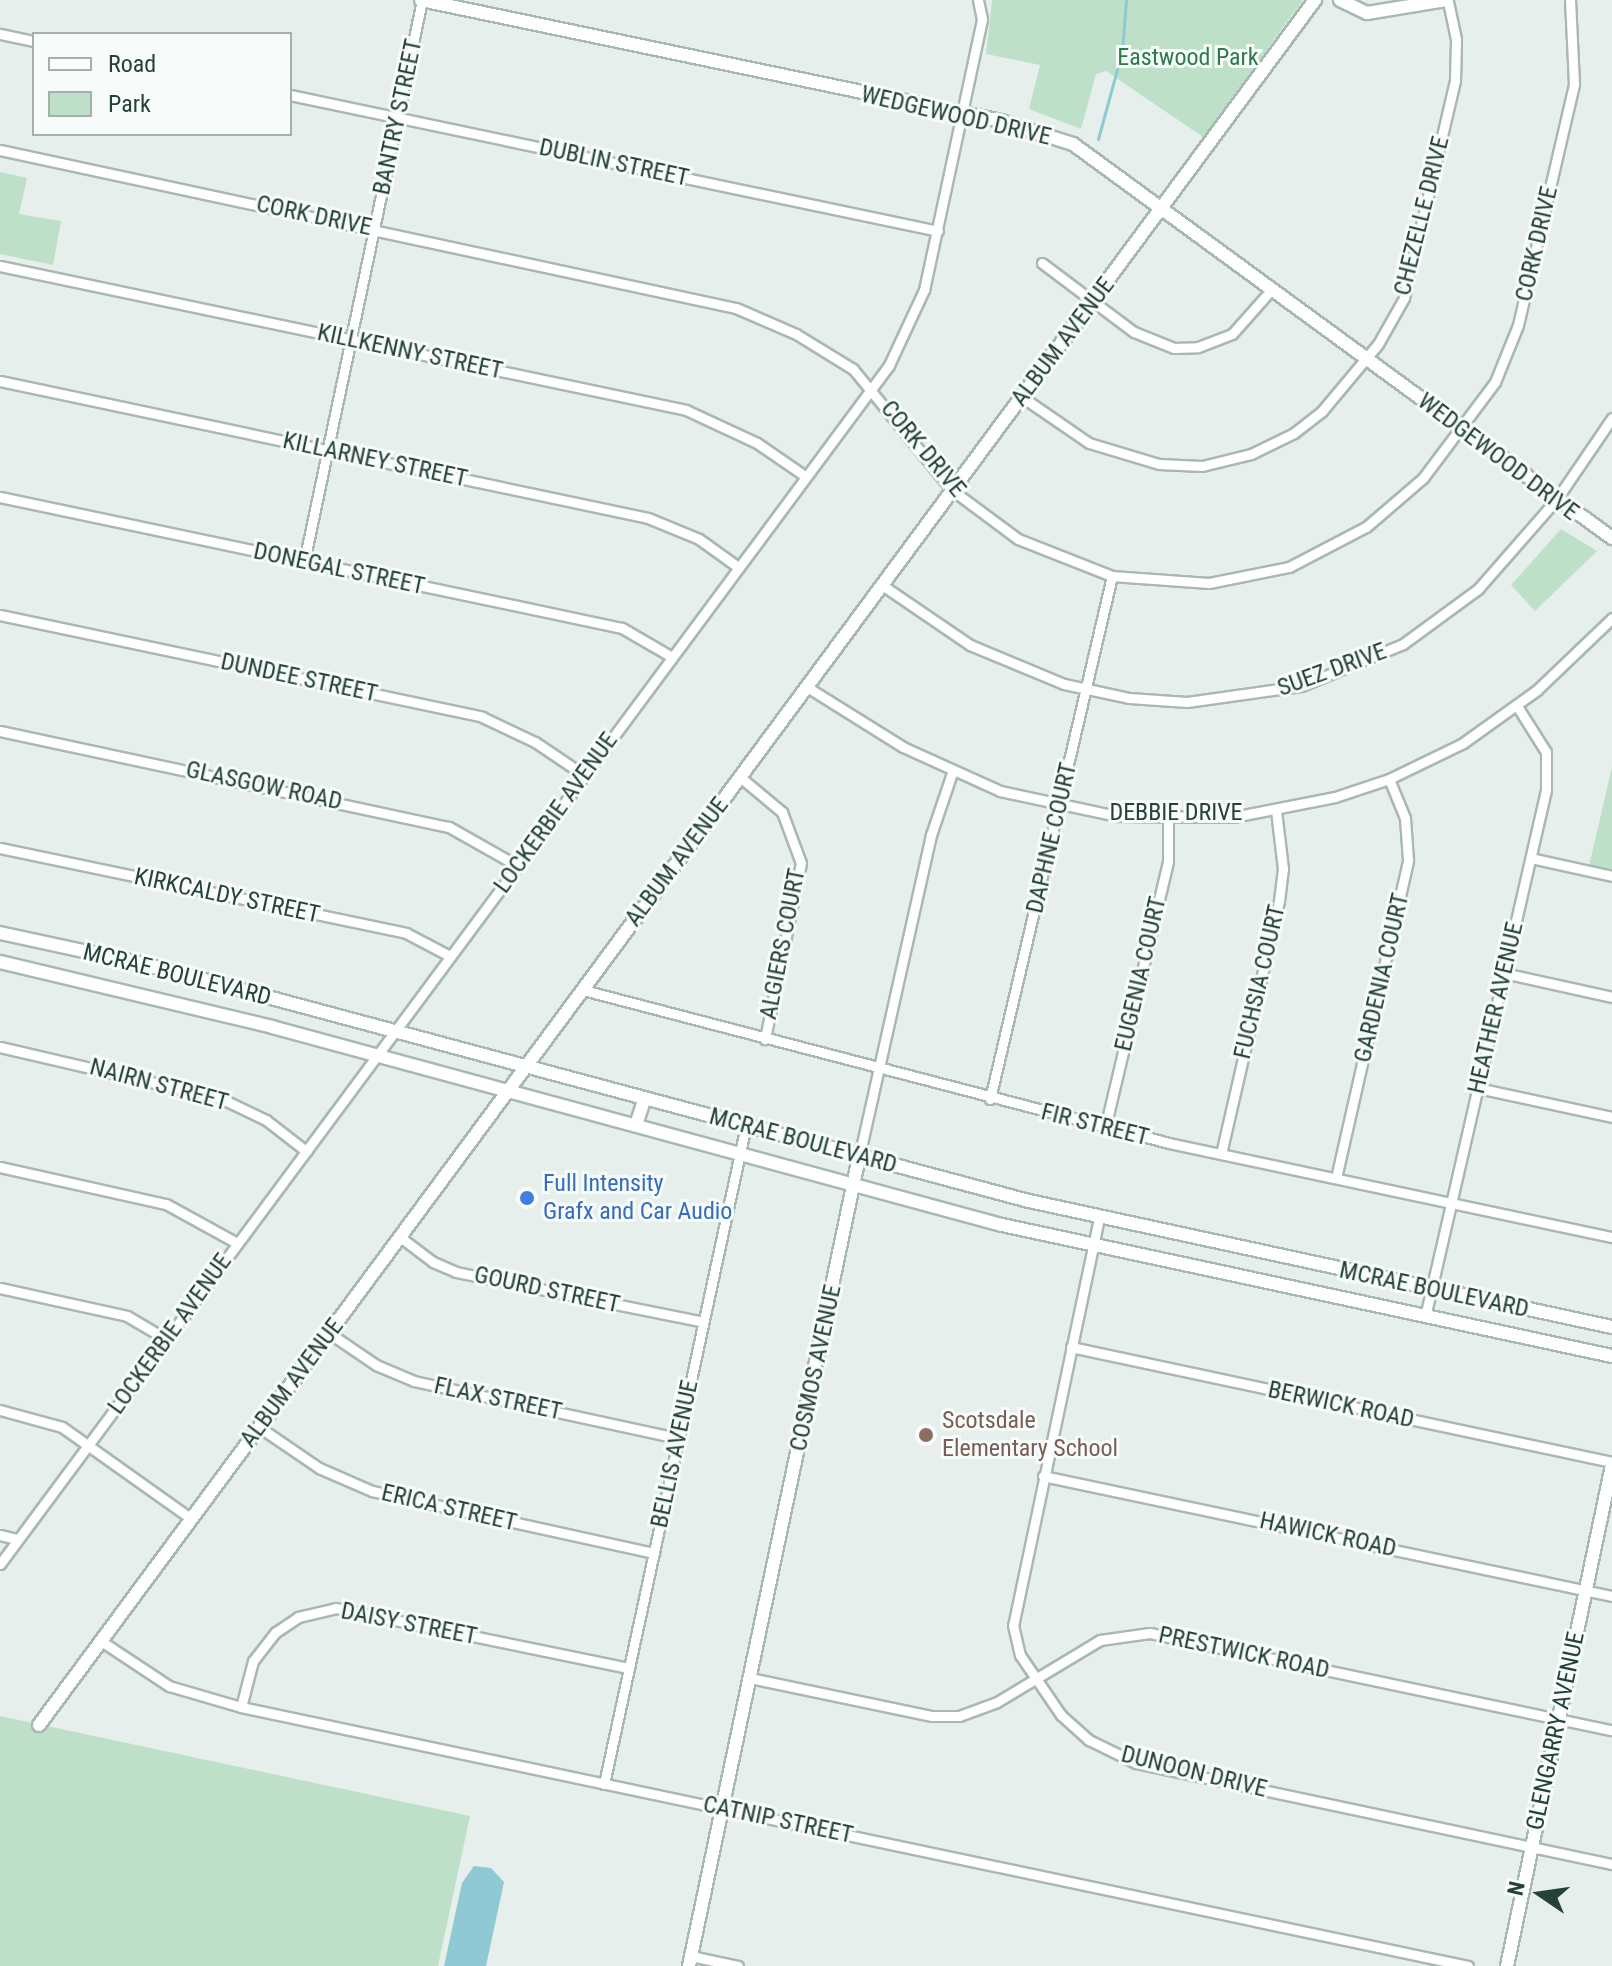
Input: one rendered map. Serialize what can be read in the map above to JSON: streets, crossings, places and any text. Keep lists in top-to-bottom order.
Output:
{
  "streets": {
    "street": [
      "WEDGEWOOD DRIVE",
      "BANTRY STREET",
      "DUBLIN STREET",
      "CORK DRIVE",
      "CHEZELLE DRIVE",
      "ALBUM AVENUE",
      "KILLKENNY STREET",
      "KILLARNEY STREET",
      "DONEGAL STREET",
      "SUEZ DRIVE",
      "DUNDEE STREET",
      "GLASGOW ROAD",
      "LOCKERBIE AVENUE",
      "DEBBIE DRIVE",
      "DAPHNE COURT",
      "KIRKCALDY STREET",
      "ALGIERS COURT",
      "EUGENIA COURT",
      "MCRAE BOULEVARD",
      "GARDENIA COURT",
      "FUCHSIA COURT",
      "HEATHER AVENUE",
      "NAIRN STREET",
      "FIR STREET",
      "GOURD STREET",
      "COSMOS AVENUE",
      "FLAX STREET",
      "BERWICK ROAD",
      "BELLIS AVENUE",
      "ERICA STREET",
      "HAWICK ROAD",
      "DAISY STREET",
      "PRESTWICK ROAD",
      "GLENGARRY AVENUE",
      "DUNOON DRIVE",
      "CATNIP STREET"
    ]
  },
  "crossings": [
    ["WEDGEWOOD DRIVE", "BANTRY STREET"],
    ["WEDGEWOOD DRIVE", "CORK DRIVE"],
    ["WEDGEWOOD DRIVE", "CHEZELLE DRIVE"],
    ["WEDGEWOOD DRIVE", "ALBUM AVENUE"],
    ["WEDGEWOOD DRIVE", "SUEZ DRIVE"],
    ["WEDGEWOOD DRIVE", "LOCKERBIE AVENUE"],
    ["BANTRY STREET", "DUBLIN STREET"],
    ["BANTRY STREET", "CORK DRIVE"],
    ["BANTRY STREET", "KILLKENNY STREET"],
    ["BANTRY STREET", "KILLARNEY STREET"],
    ["BANTRY STREET", "DONEGAL STREET"],
    ["DUBLIN STREET", "LOCKERBIE AVENUE"],
    ["CORK DRIVE", "ALBUM AVENUE"],
    ["CORK DRIVE", "LOCKERBIE AVENUE"],
    ["CORK DRIVE", "DAPHNE COURT"],
    ["CHEZELLE DRIVE", "ALBUM AVENUE"],
    ["ALBUM AVENUE", "SUEZ DRIVE"],
    ["ALBUM AVENUE", "DEBBIE DRIVE"],
    ["ALBUM AVENUE", "ALGIERS COURT"],
    ["ALBUM AVENUE", "MCRAE BOULEVARD"],
    ["ALBUM AVENUE", "FIR STREET"],
    ["ALBUM AVENUE", "GOURD STREET"],
    ["ALBUM AVENUE", "FLAX STREET"],
    ["ALBUM AVENUE", "ERICA STREET"],
    ["ALBUM AVENUE", "CATNIP STREET"],
    ["KILLKENNY STREET", "LOCKERBIE AVENUE"],
    ["KILLARNEY STREET", "LOCKERBIE AVENUE"],
    ["DONEGAL STREET", "LOCKERBIE AVENUE"],
    ["SUEZ DRIVE", "DAPHNE COURT"],
    ["DUNDEE STREET", "LOCKERBIE AVENUE"],
    ["GLASGOW ROAD", "LOCKERBIE AVENUE"],
    ["LOCKERBIE AVENUE", "KIRKCALDY STREET"],
    ["LOCKERBIE AVENUE", "MCRAE BOULEVARD"],
    ["LOCKERBIE AVENUE", "NAIRN STREET"],
    ["DEBBIE DRIVE", "DAPHNE COURT"],
    ["DEBBIE DRIVE", "EUGENIA COURT"],
    ["DEBBIE DRIVE", "GARDENIA COURT"],
    ["DEBBIE DRIVE", "FUCHSIA COURT"],
    ["DEBBIE DRIVE", "HEATHER AVENUE"],
    ["DEBBIE DRIVE", "COSMOS AVENUE"],
    ["DAPHNE COURT", "FIR STREET"],
    ["ALGIERS COURT", "FIR STREET"],
    ["EUGENIA COURT", "FIR STREET"],
    ["MCRAE BOULEVARD", "HEATHER AVENUE"],
    ["MCRAE BOULEVARD", "COSMOS AVENUE"],
    ["MCRAE BOULEVARD", "BELLIS AVENUE"],
    ["MCRAE BOULEVARD", "DUNOON DRIVE"],
    ["GARDENIA COURT", "FIR STREET"],
    ["FUCHSIA COURT", "FIR STREET"],
    ["HEATHER AVENUE", "FIR STREET"],
    ["FIR STREET", "COSMOS AVENUE"],
    ["GOURD STREET", "BELLIS AVENUE"],
    ["COSMOS AVENUE", "PRESTWICK ROAD"],
    ["COSMOS AVENUE", "CATNIP STREET"],
    ["FLAX STREET", "BELLIS AVENUE"],
    ["BERWICK ROAD", "GLENGARRY AVENUE"],
    ["BERWICK ROAD", "DUNOON DRIVE"],
    ["BELLIS AVENUE", "ERICA STREET"],
    ["BELLIS AVENUE", "DAISY STREET"],
    ["BELLIS AVENUE", "CATNIP STREET"],
    ["HAWICK ROAD", "GLENGARRY AVENUE"],
    ["HAWICK ROAD", "DUNOON DRIVE"],
    ["DAISY STREET", "CATNIP STREET"],
    ["PRESTWICK ROAD", "GLENGARRY AVENUE"],
    ["PRESTWICK ROAD", "DUNOON DRIVE"],
    ["GLENGARRY AVENUE", "DUNOON DRIVE"]
  ],
  "parks": ["Eastwood Park"],
  "places": ["Full Intensity Grafx and Car Audio", "Scotsdale Elementary School"],
  "legend": ["Road", "Park"],
  "north": "left"
}
